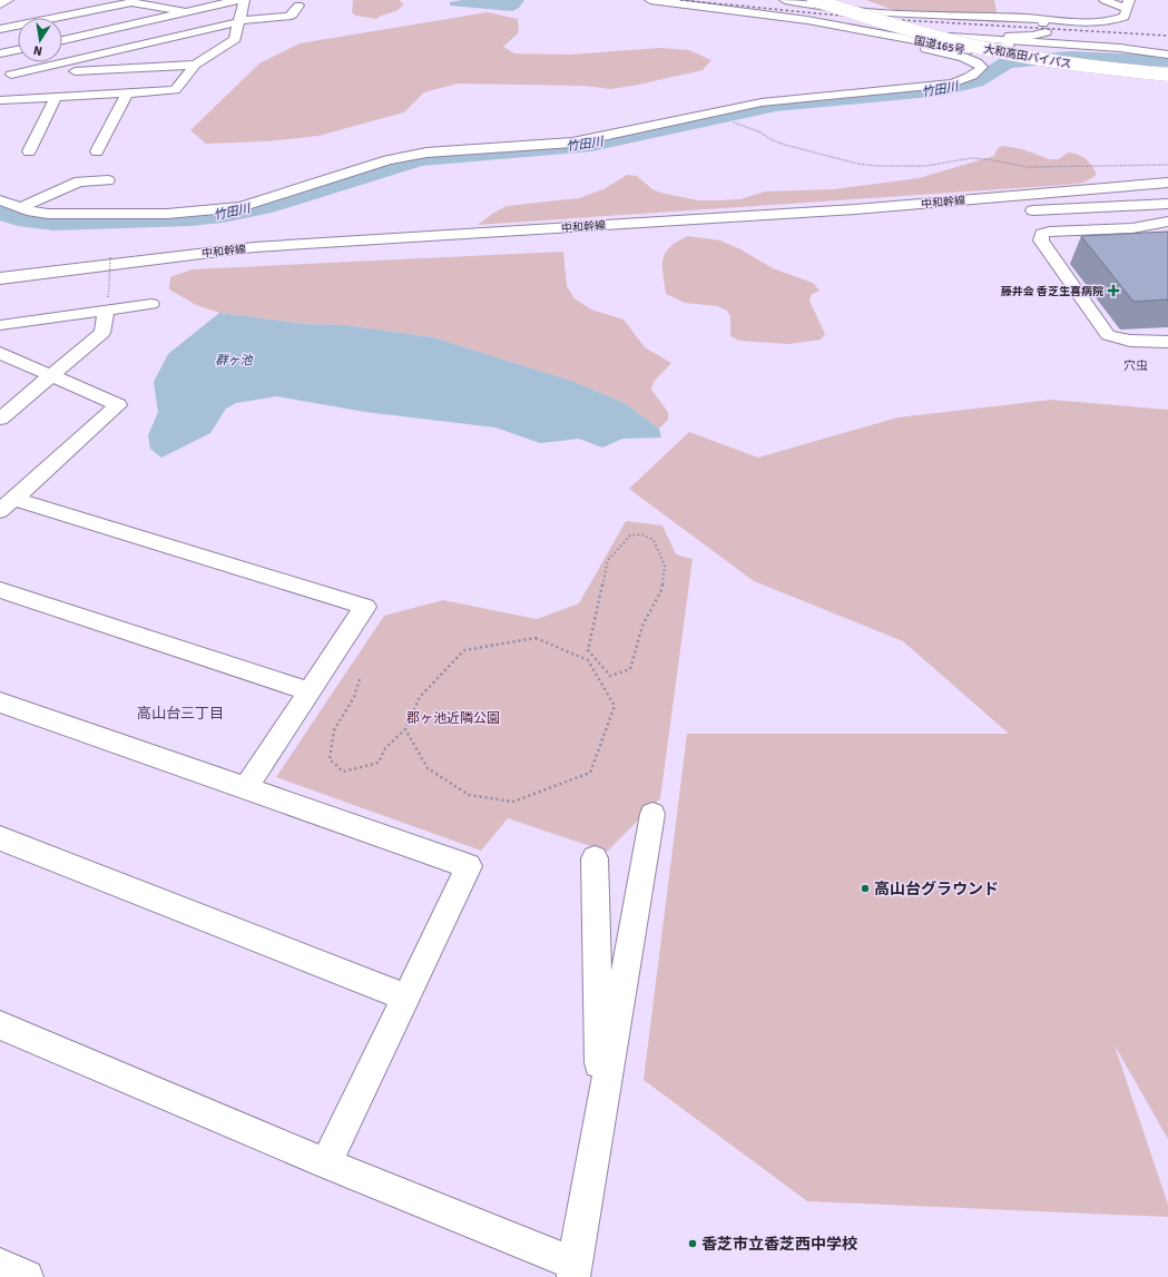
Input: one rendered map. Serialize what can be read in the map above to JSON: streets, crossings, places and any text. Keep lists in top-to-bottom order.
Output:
{
  "streets": {
    "main road": ["国道165号", "大和高田バイパス", "中和幹線"]
  },
  "districts": ["穴虫", "高山台三丁目"],
  "water": ["竹田川", "群ヶ池"],
  "parks": ["郡ヶ池近隣公園"],
  "places": {
    "health": ["藤井会 香芝生喜病院"],
    "other": ["高山台グラウンド", "香芝市立香芝西中学校"]
  },
  "north": "bottom"
}
